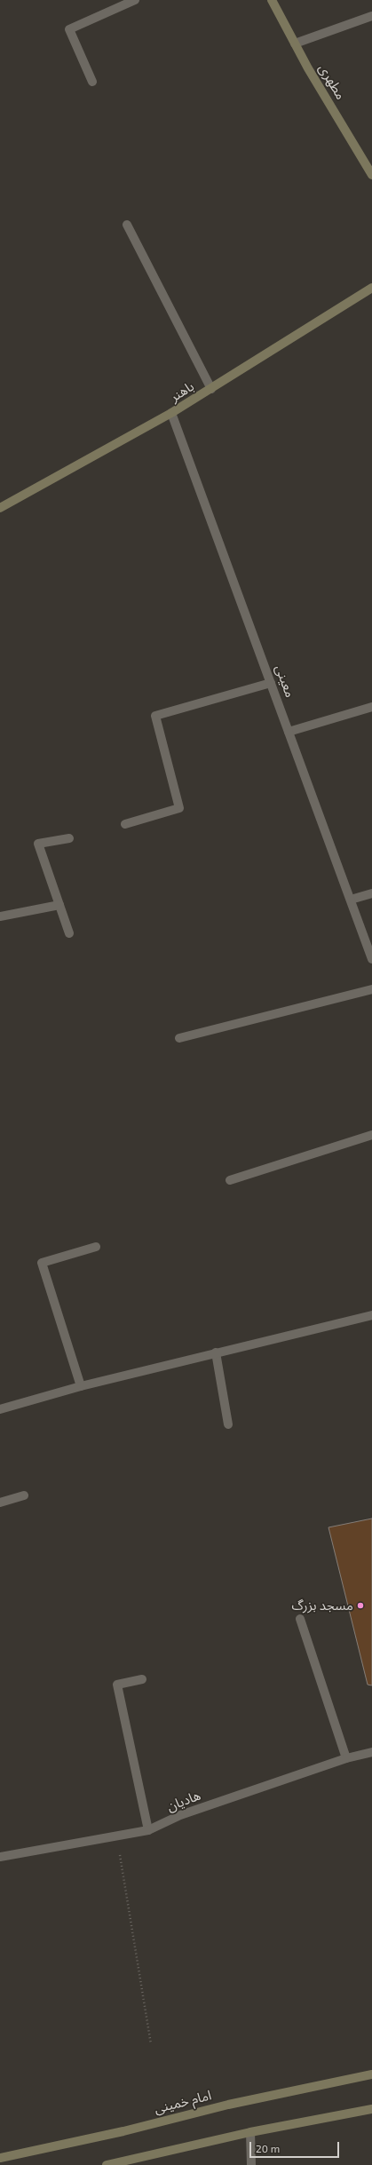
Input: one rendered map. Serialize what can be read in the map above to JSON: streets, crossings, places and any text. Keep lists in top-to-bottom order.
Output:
{
  "streets": {
    "main road": ["مطهری", "باهنر", "امام خمینی"],
    "street": ["معینی", "هادیان"]
  },
  "crossings": [
    ["باهنر", "معینی"]
  ],
  "places": ["مسجد بزرگ"],
  "scale_bar": "20 m"
}
